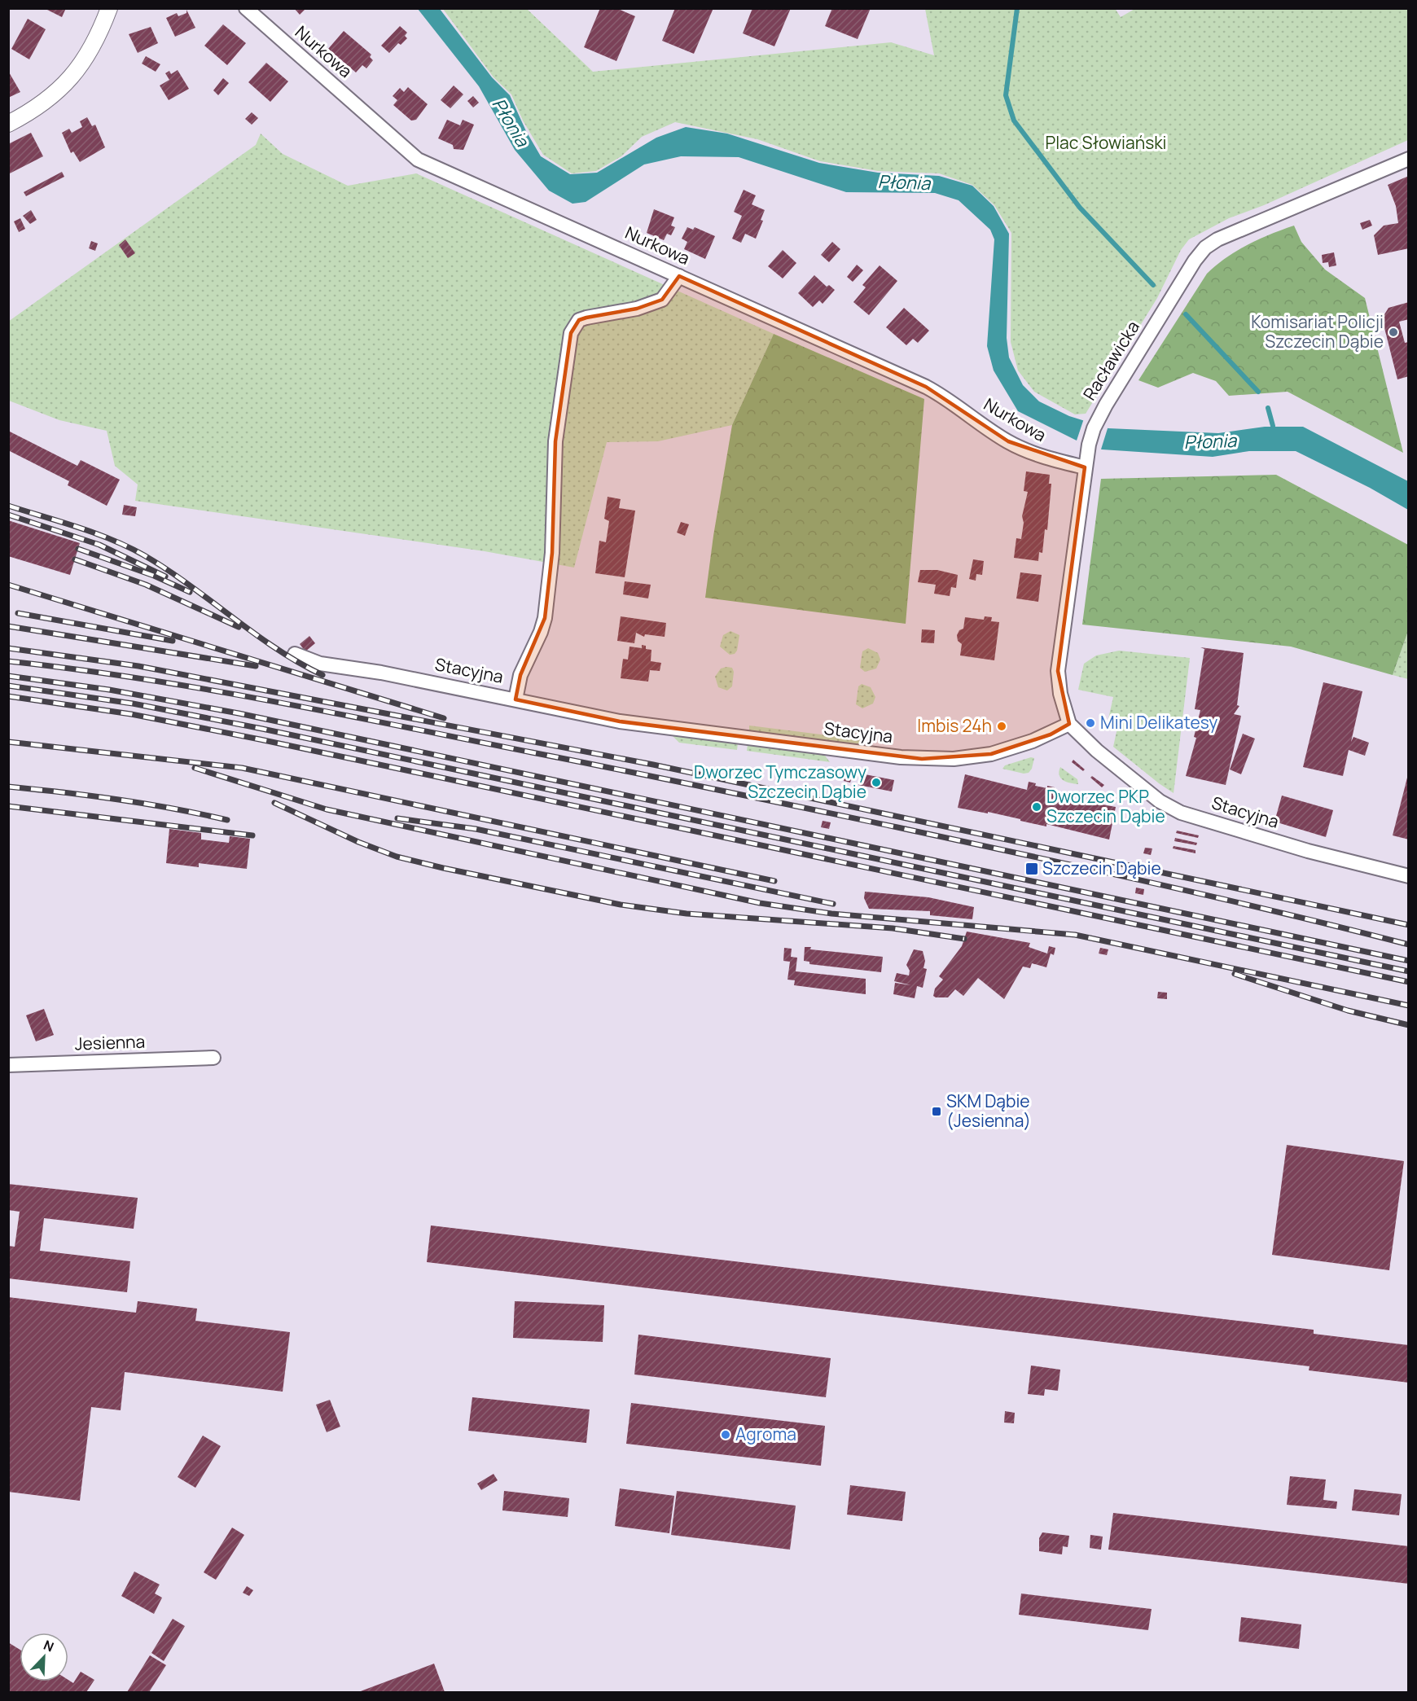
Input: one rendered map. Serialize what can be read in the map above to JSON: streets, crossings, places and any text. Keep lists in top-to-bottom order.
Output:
{
  "streets": {
    "street": [
      "Nurkowa",
      "Racławicka",
      "Stacyjna",
      "Jesienna"
    ]
  },
  "crossings": [
    ["Nurkowa", "Racławicka"],
    ["Racławicka", "Stacyjna"]
  ],
  "water": ["Płonia"],
  "parks": ["Plac Słowiański"],
  "places": {
    "other": [
      "Komisariat Policji Szczecin Dąbie",
      "Mini Delikatesy",
      "Imbis 24h",
      "Dworzec Tymczasowy Szczecin Dąbie",
      "Dworzec PKP Szczecin Dąbie",
      "Agroma"
    ],
    "transit": ["Szczecin Dąbie", "SKM Dąbie (Jesienna)"]
  },
  "north": "top right"
}
